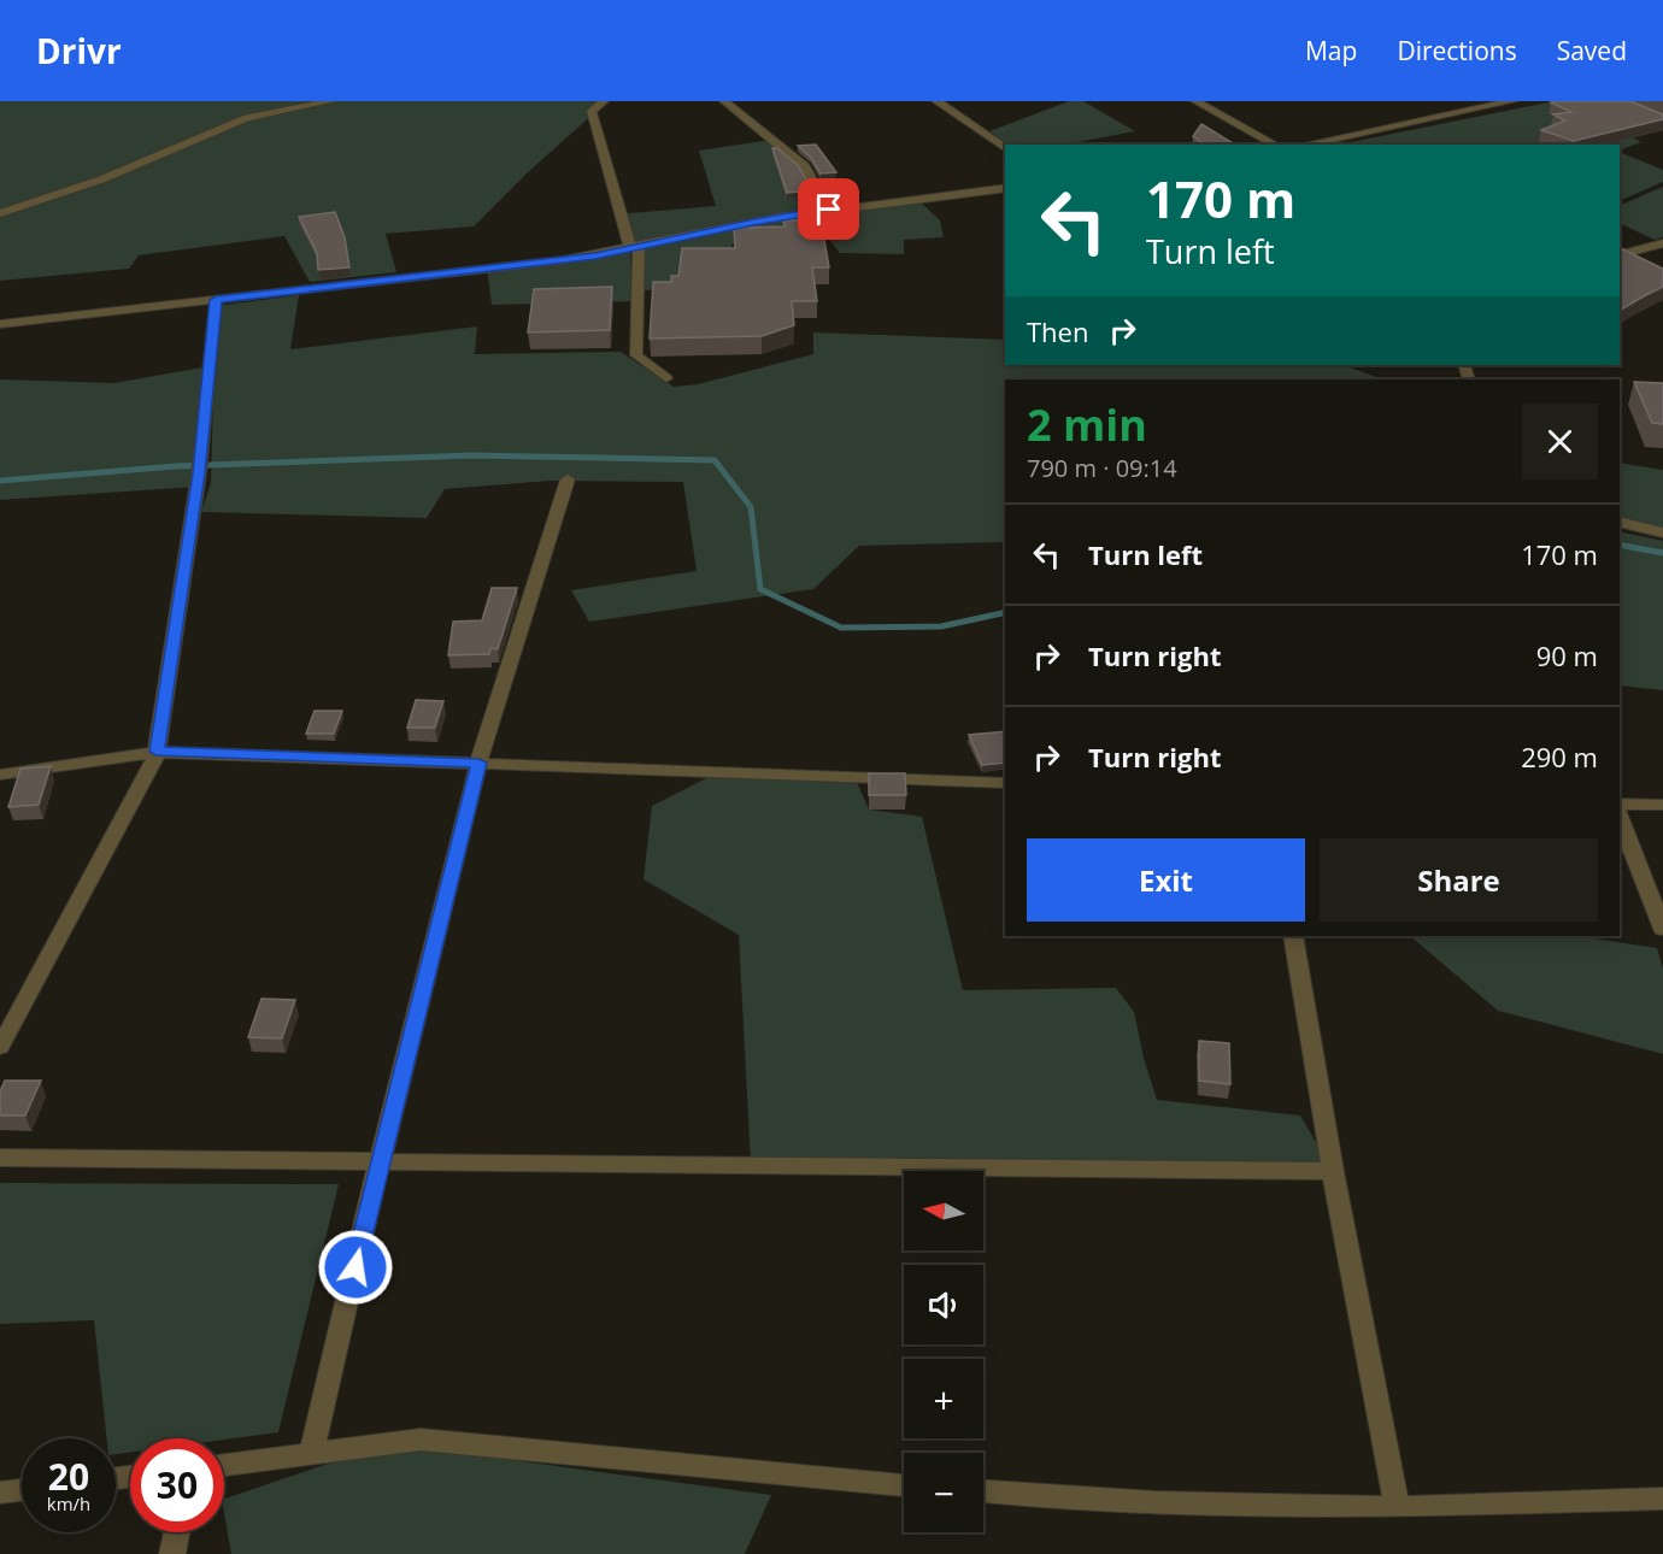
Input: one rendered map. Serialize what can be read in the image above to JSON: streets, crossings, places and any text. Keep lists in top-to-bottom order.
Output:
{
  "north": "left",
  "page": {
    "header": "Drivr",
    "nav": ["Map", "Directions", "Saved"],
    "turn": ["170 m", "Turn left"],
    "then": "Then",
    "heading": ["2 min", "790 m · 09:14"],
    "list": [
      {
        "name": "Turn left",
        "value": "170 m"
      },
      {
        "name": "Turn right",
        "value": "90 m"
      },
      {
        "name": "Turn right",
        "value": "290 m"
      }
    ],
    "buttons": ["Exit", "Share"],
    "map_buttons": ["+", "−"],
    "speed": "20 km/h",
    "limit": "30"
  }
}
